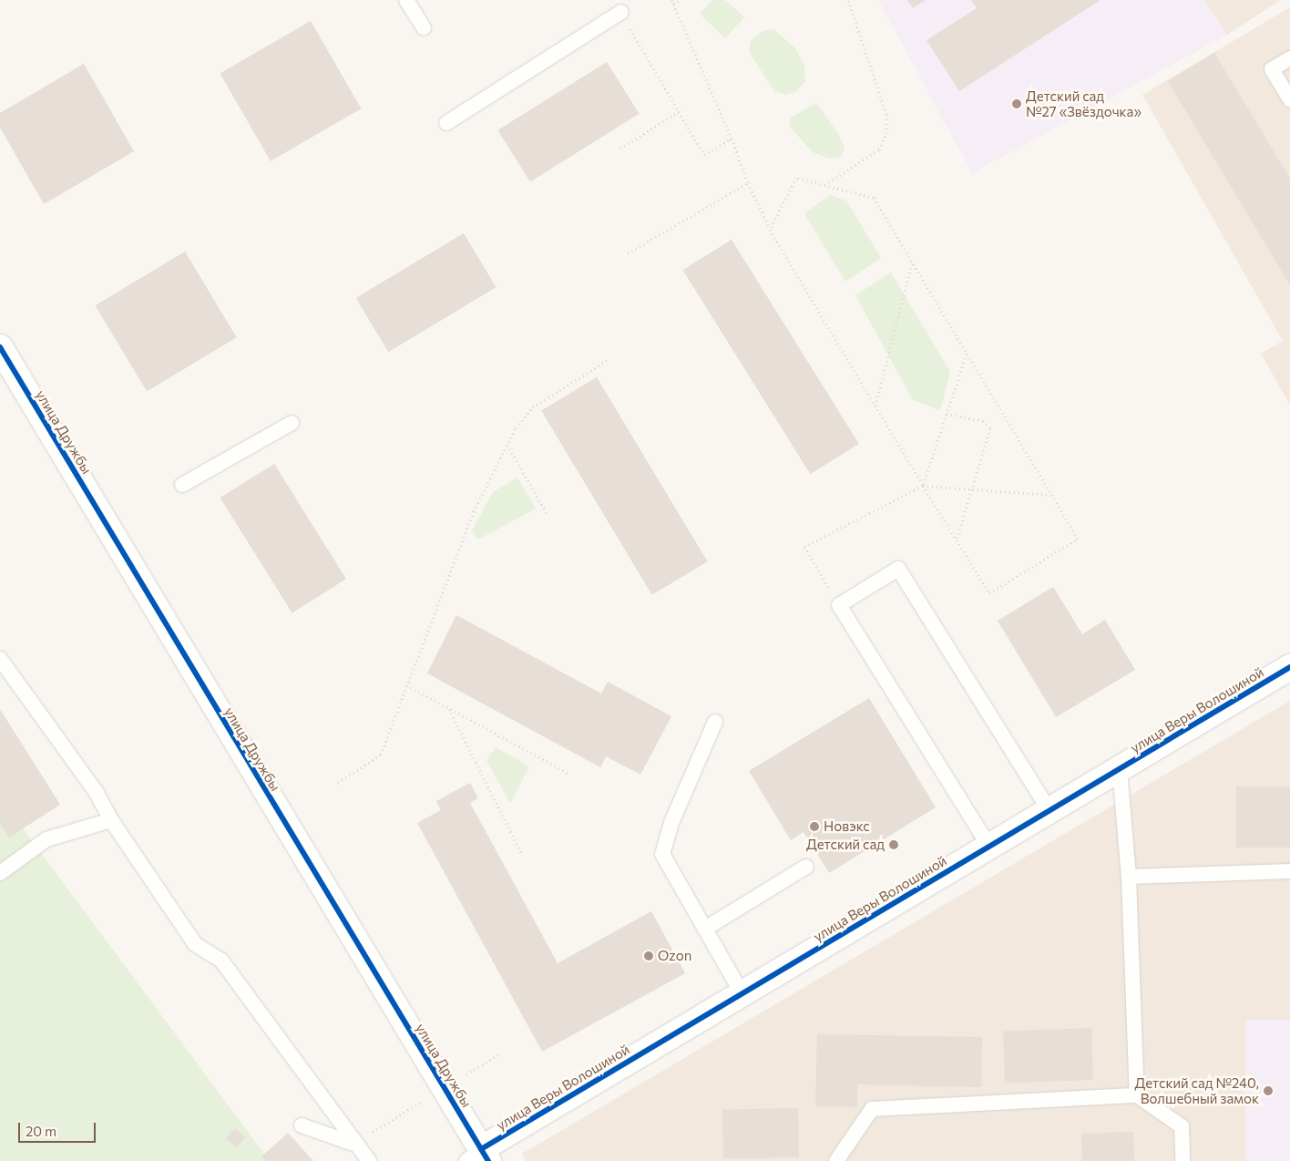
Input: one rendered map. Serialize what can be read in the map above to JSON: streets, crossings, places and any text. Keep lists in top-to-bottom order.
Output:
{
  "streets": {
    "street": ["улица Дружбы", "улица Веры Волошиной"]
  },
  "crossings": [
    ["улица Дружбы", "улица Веры Волошиной"]
  ],
  "places": [
    "Детский сад №27 «Звёздочка»",
    "Новэкс",
    "Детский сад",
    "Ozon",
    "Детский сад №240, Волшебный замок"
  ],
  "scale_bar": "20 m"
}
